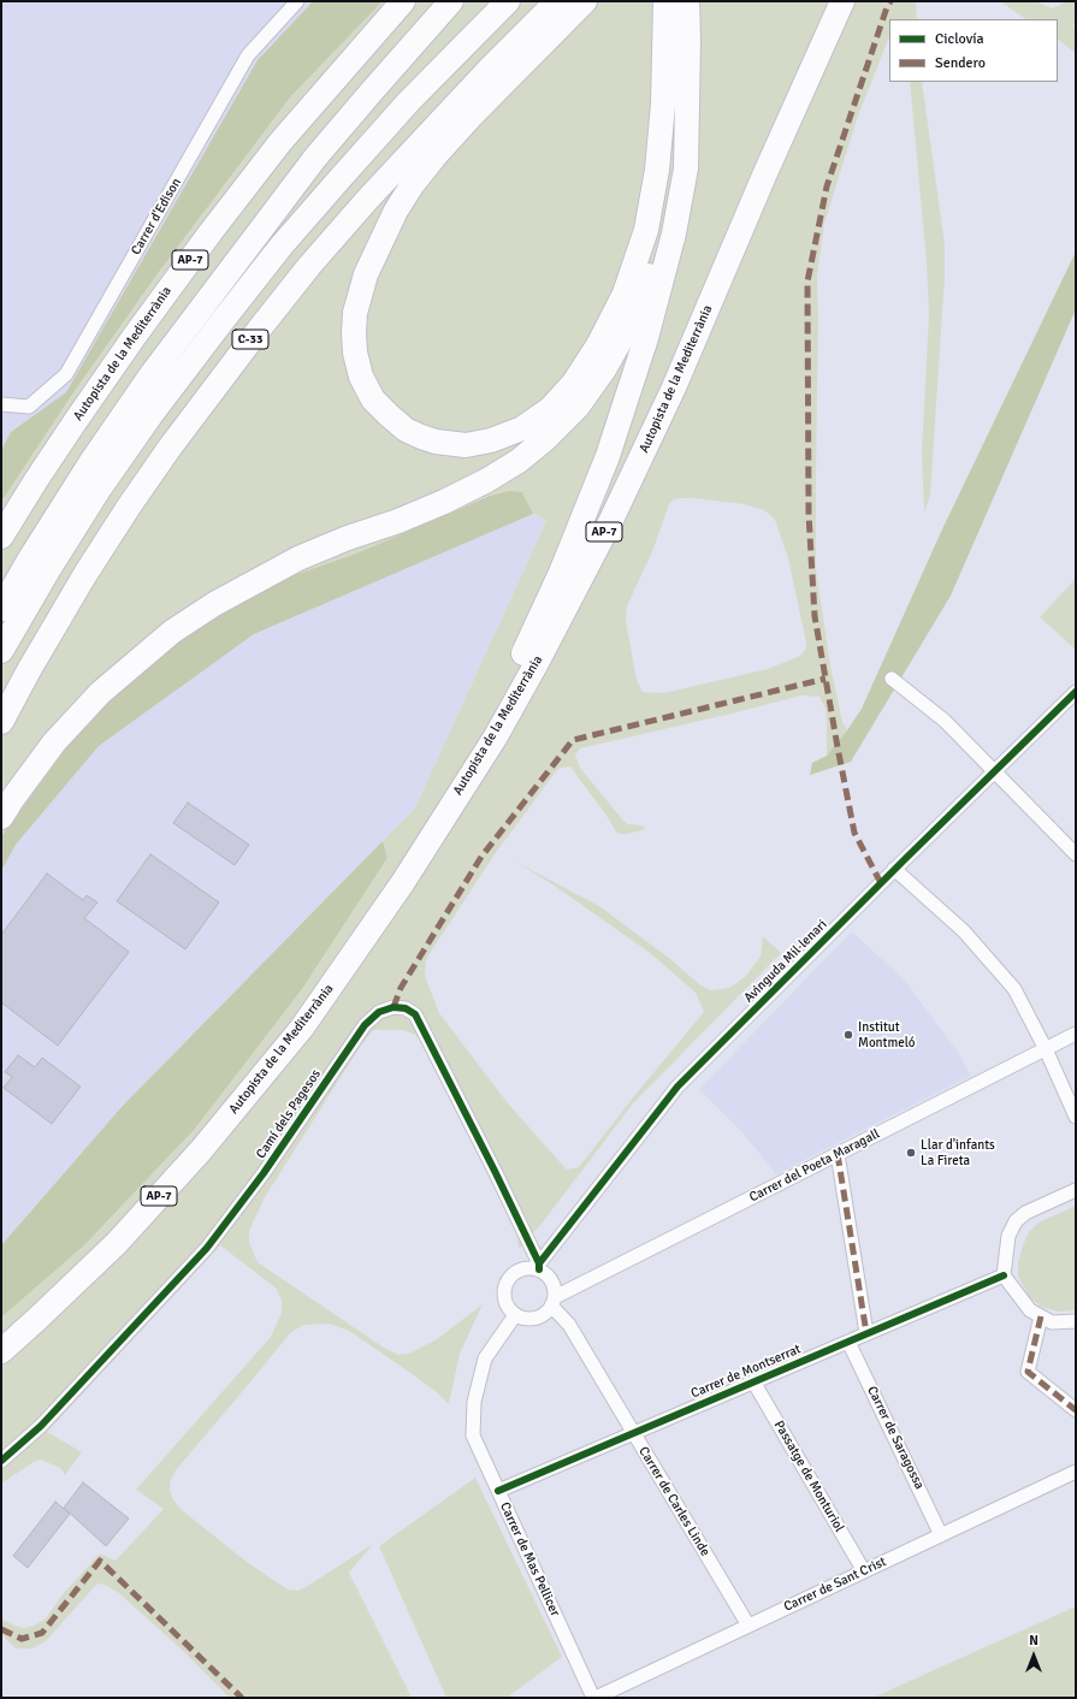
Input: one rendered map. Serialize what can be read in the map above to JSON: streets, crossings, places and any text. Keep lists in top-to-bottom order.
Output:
{
  "streets": {
    "highway": ["AP-7", "C-33", "Autopista de la Mediterrània"],
    "street": [
      "Carrer d'Edison",
      "Avinguda Mil·lenari",
      "Camí dels Pagesos",
      "Carrer del Poeta Maragall",
      "Carrer de Montserrat",
      "Carrer de Saragossa",
      "Passatge de Monturiol",
      "Carrer de Carles Linde",
      "Carrer de Mas Pellicer",
      "Carrer de Sant Crist"
    ]
  },
  "crossings": [
    ["Avinguda Mil·lenari", "Camí dels Pagesos"],
    ["Avinguda Mil·lenari", "Carrer del Poeta Maragall"],
    ["Avinguda Mil·lenari", "Carrer de Carles Linde"],
    ["Avinguda Mil·lenari", "Carrer de Mas Pellicer"],
    ["Camí dels Pagesos", "Carrer del Poeta Maragall"],
    ["Camí dels Pagesos", "Carrer de Carles Linde"],
    ["Camí dels Pagesos", "Carrer de Mas Pellicer"],
    ["Carrer del Poeta Maragall", "Carrer de Carles Linde"],
    ["Carrer del Poeta Maragall", "Carrer de Mas Pellicer"],
    ["Carrer de Montserrat", "Carrer de Saragossa"],
    ["Carrer de Montserrat", "Passatge de Monturiol"],
    ["Carrer de Montserrat", "Carrer de Carles Linde"],
    ["Carrer de Montserrat", "Carrer de Mas Pellicer"],
    ["Carrer de Saragossa", "Carrer de Sant Crist"],
    ["Passatge de Monturiol", "Carrer de Sant Crist"],
    ["Carrer de Carles Linde", "Carrer de Mas Pellicer"],
    ["Carrer de Carles Linde", "Carrer de Sant Crist"],
    ["Carrer de Mas Pellicer", "Carrer de Sant Crist"]
  ],
  "places": ["Institut Montmeló", "Llar d'infants La Fireta"],
  "legend": ["Ciclovía", "Sendero"],
  "north": "top"
}
